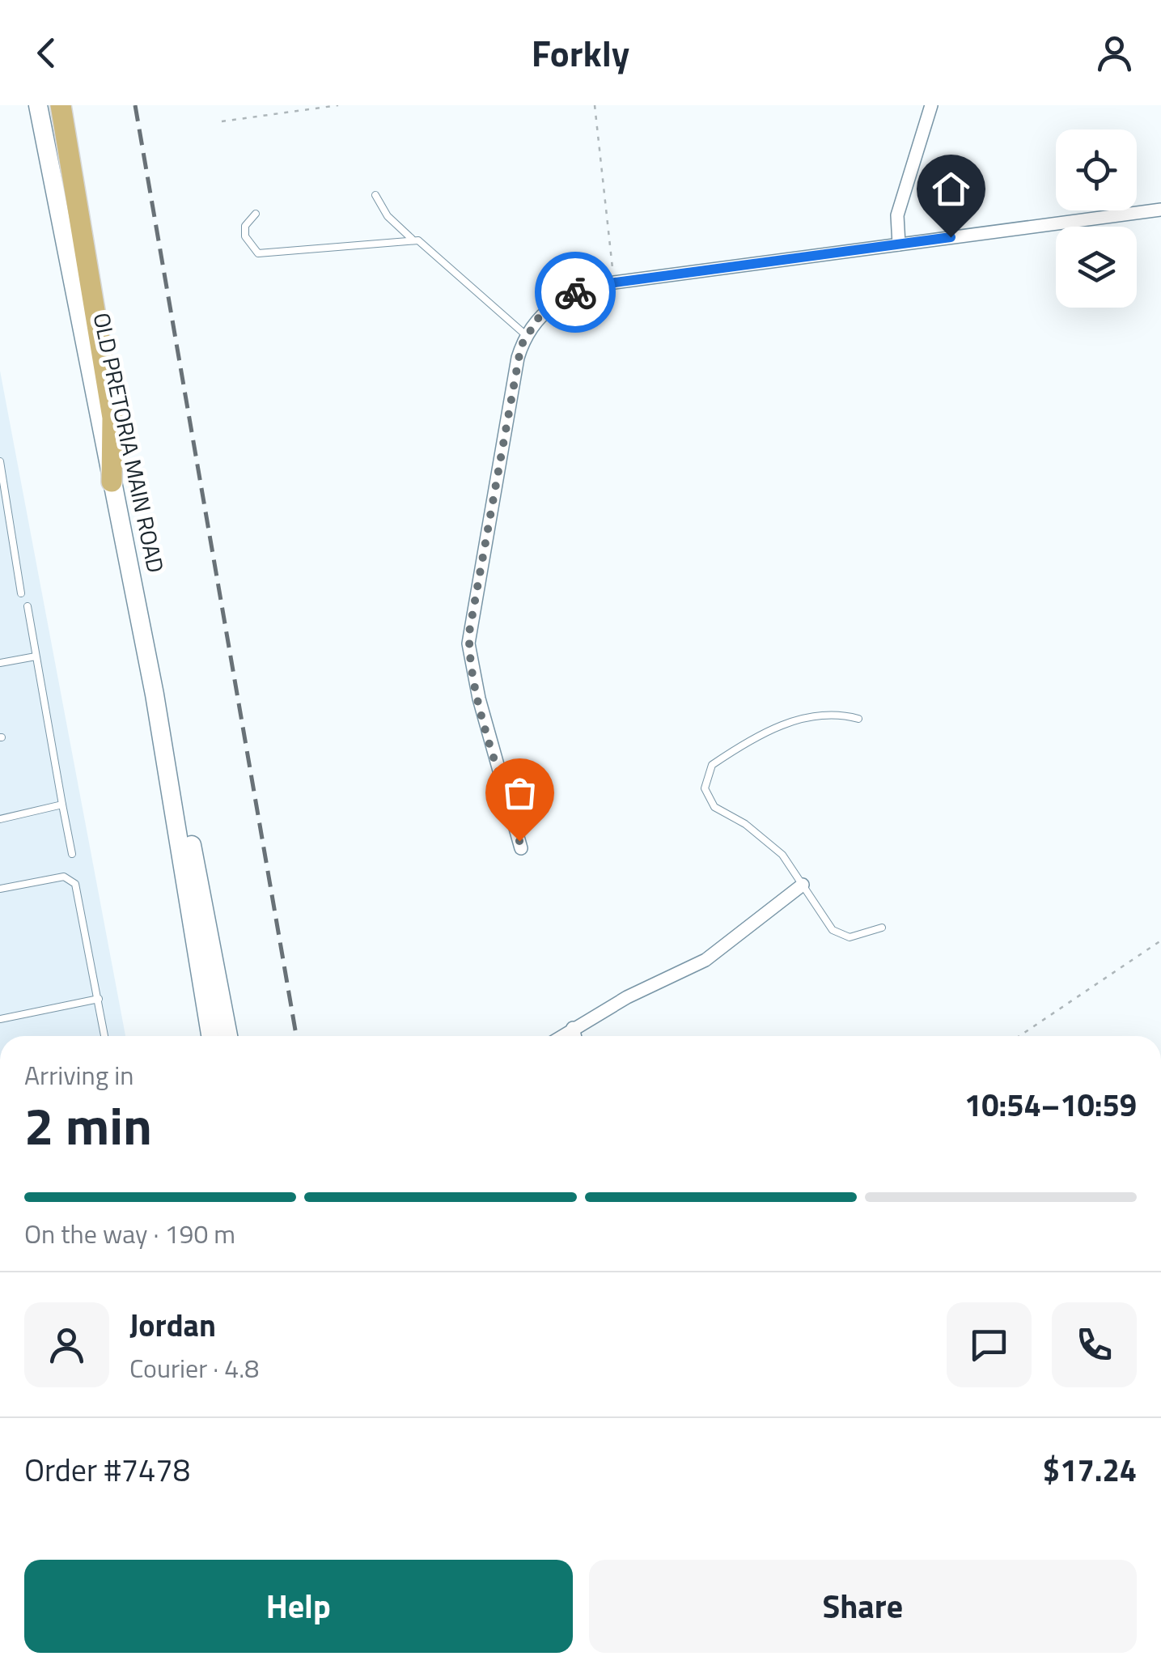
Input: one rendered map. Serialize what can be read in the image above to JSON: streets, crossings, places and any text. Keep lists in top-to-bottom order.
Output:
{
  "streets": {
    "main road": ["OLD PRETORIA MAIN ROAD"]
  },
  "page": {
    "header": "Forkly",
    "heading": ["2 min", "Arriving in", "10:54–10:59"],
    "panel": [
      "Jordan",
      "Courier · 4.8",
      "Order #7478",
      "$17.24"
    ],
    "bar": "On the way · 190 m",
    "buttons": ["Help", "Share"]
  }
}
